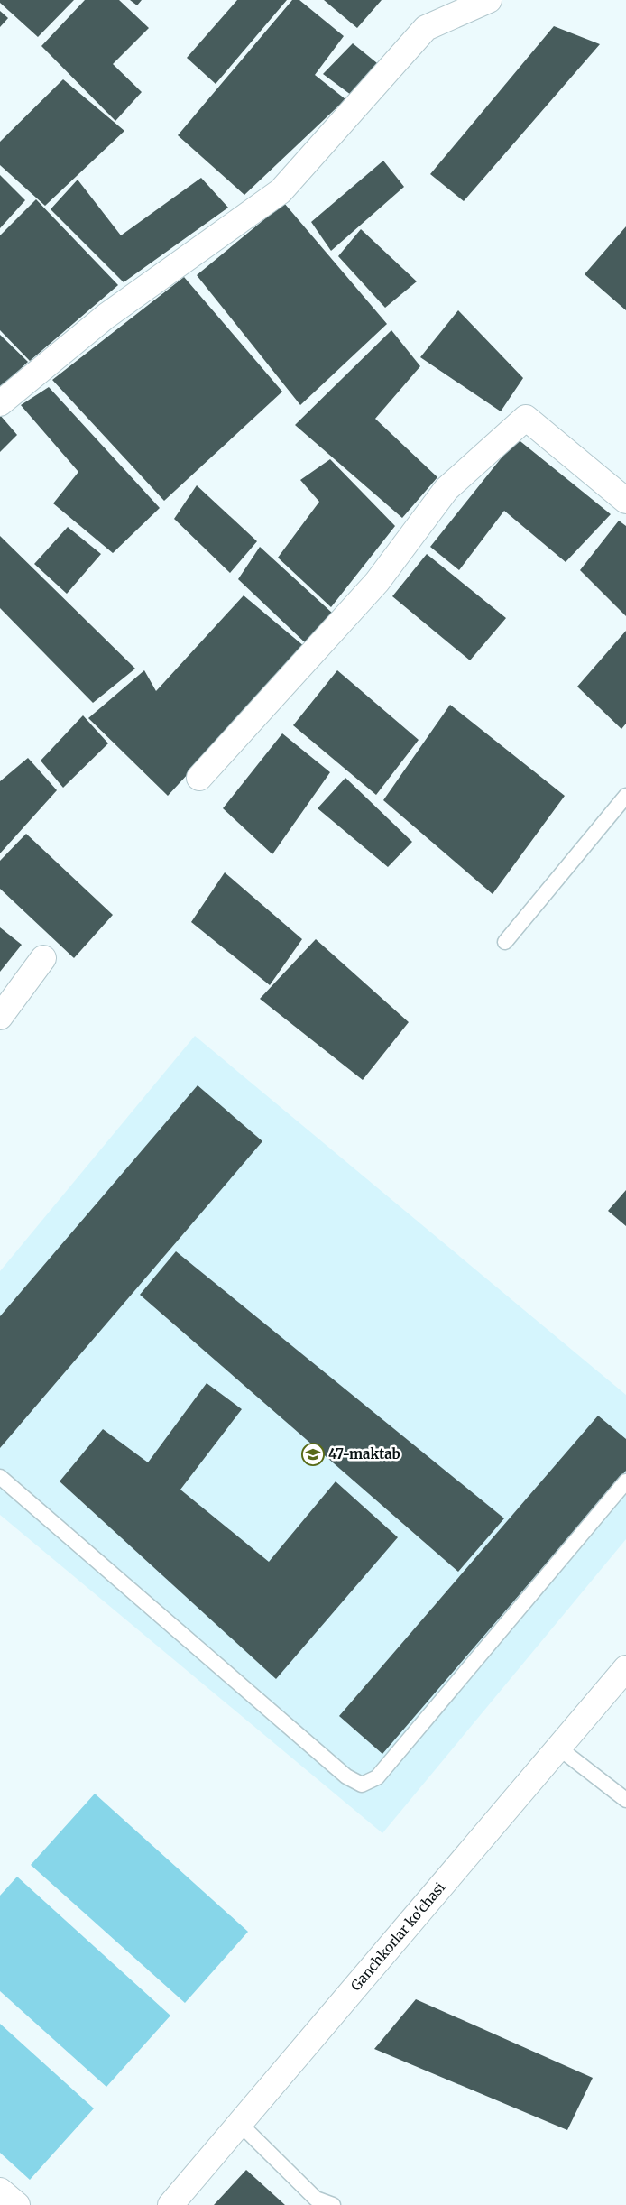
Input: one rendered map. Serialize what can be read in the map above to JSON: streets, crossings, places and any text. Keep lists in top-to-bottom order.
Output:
{
  "streets": {
    "street": ["Ganchkorlar ko'chasi"]
  },
  "places": {
    "school or university": ["47-maktab"]
  }
}
